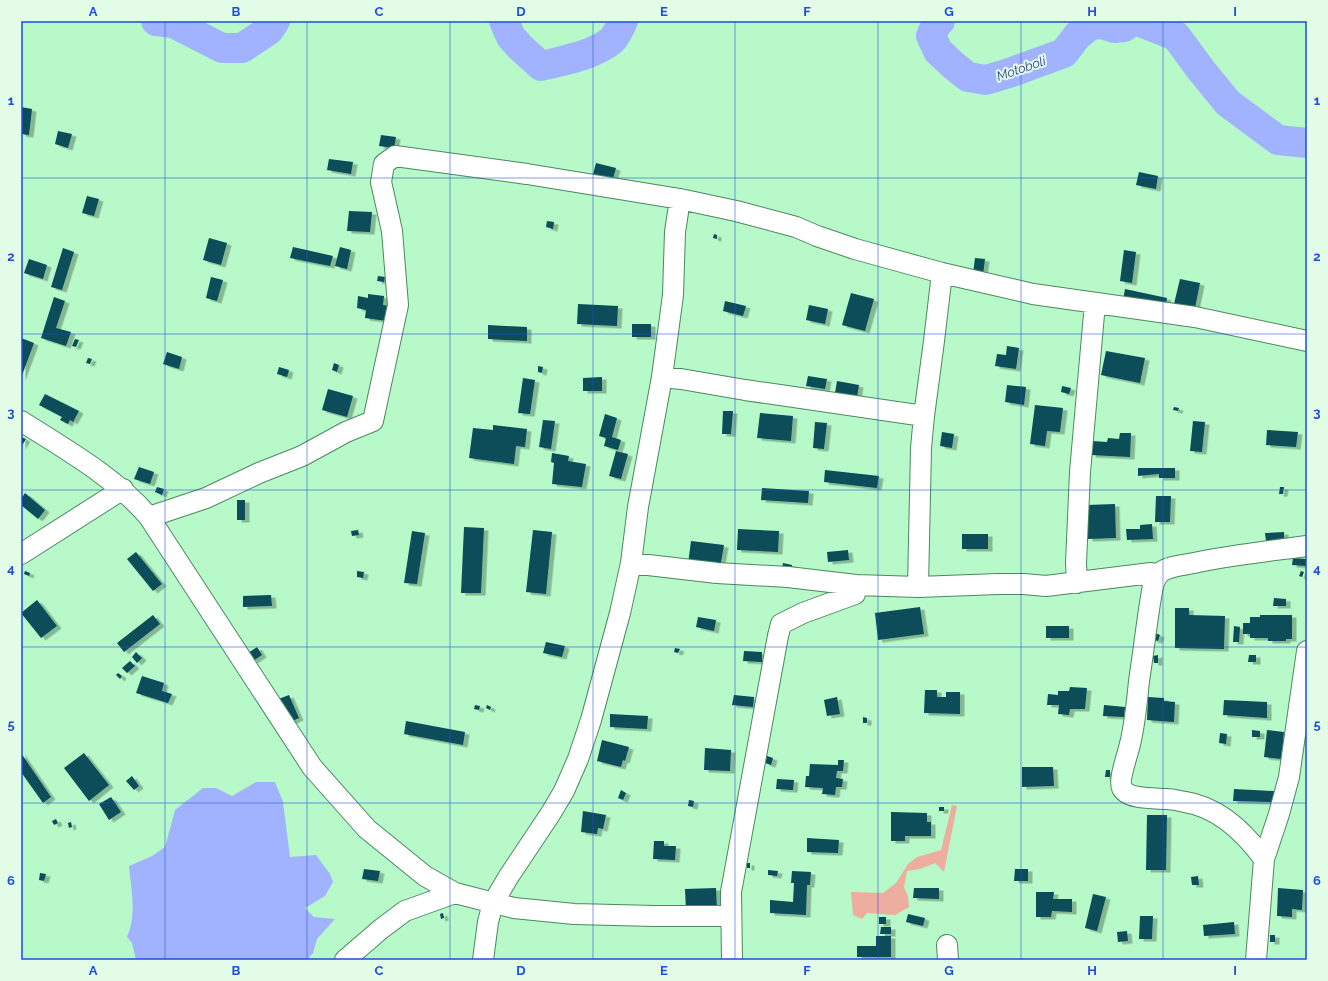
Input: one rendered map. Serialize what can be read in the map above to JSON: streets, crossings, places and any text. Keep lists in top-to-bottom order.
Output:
{
  "water": ["Motoboli"],
  "grid": {
    "columns": [
      "A",
      "B",
      "C",
      "D",
      "E",
      "F",
      "G",
      "H",
      "I"
    ],
    "rows": [
      "1",
      "2",
      "3",
      "4",
      "5",
      "6"
    ]
  }
}
